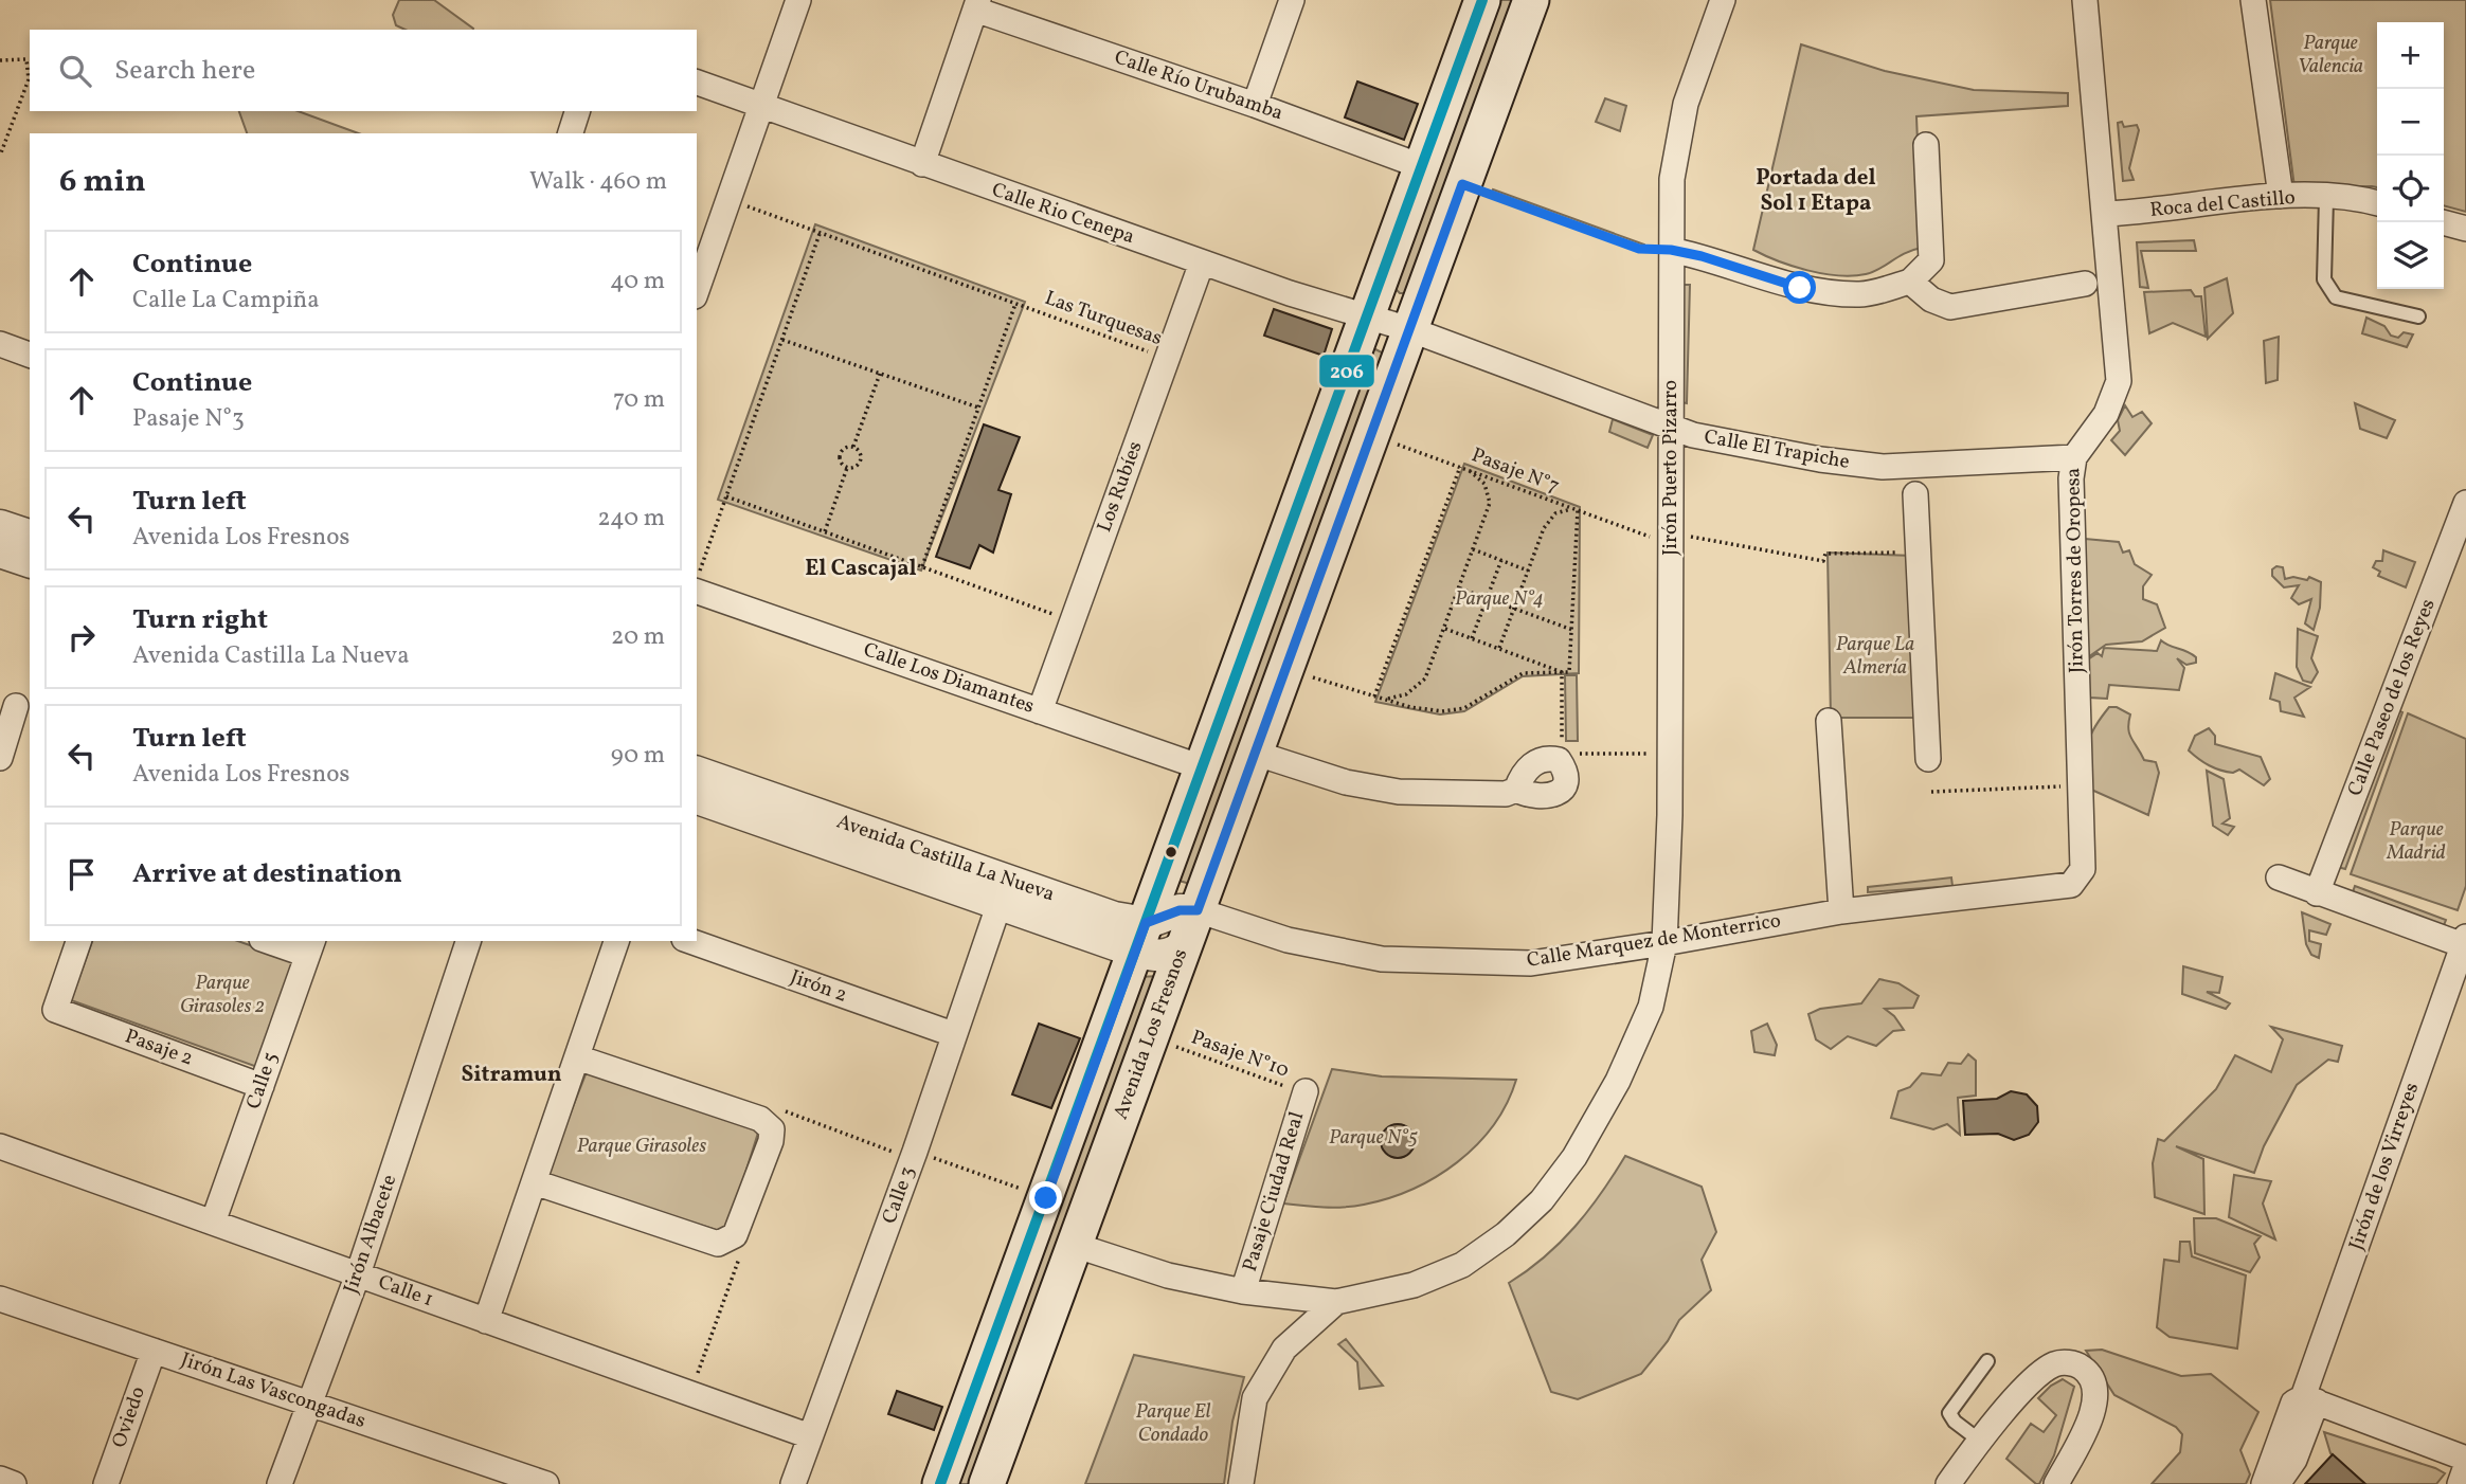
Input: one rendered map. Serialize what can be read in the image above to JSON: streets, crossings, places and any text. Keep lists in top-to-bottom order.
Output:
{
  "streets": {
    "main road": ["Avenida Los Fresnos"],
    "street": [
      "Calle Río Urubamba",
      "Roca del Castillo",
      "Calle Rio Cenepa",
      "Calle El Trapiche",
      "Jirón Puerto Pizarro",
      "Los Rubíes",
      "Jirón Torres de Oropesa",
      "Calle Los Diamantes",
      "Calle Paseo de los Reyes",
      "Avenida Castilla La Nueva",
      "Calle Marquez de Monterrico",
      "Jirón 2",
      "Pasaje 2",
      "Calle 5",
      "Jirón de los Virreyes",
      "Pasaje Ciudad Real",
      "Calle 3",
      "Jirón Albacete",
      "Calle 1",
      "Jirón Las Vascongadas",
      "Oviedo"
    ],
    "path": ["Las Turquesas", "Pasaje N°7", "Pasaje N°10"]
  },
  "crossings": [
    ["Calle Río Urubamba", "Avenida Los Fresnos"],
    ["Roca del Castillo", "Jirón Torres de Oropesa"],
    ["Calle Rio Cenepa", "Calle El Trapiche"],
    ["Calle Rio Cenepa", "Los Rubíes"],
    ["Calle Rio Cenepa", "Avenida Los Fresnos"],
    ["Las Turquesas", "Los Rubíes"],
    ["Calle El Trapiche", "Jirón Puerto Pizarro"],
    ["Calle El Trapiche", "Jirón Torres de Oropesa"],
    ["Calle El Trapiche", "Avenida Los Fresnos"],
    ["Jirón Puerto Pizarro", "Calle Marquez de Monterrico"],
    ["Pasaje N°7", "Avenida Los Fresnos"],
    ["Los Rubíes", "Calle Los Diamantes"],
    ["Jirón Torres de Oropesa", "Calle Marquez de Monterrico"],
    ["Calle Los Diamantes", "Avenida Los Fresnos"],
    ["Avenida Castilla La Nueva", "Avenida Los Fresnos"],
    ["Avenida Castilla La Nueva", "Calle 3"],
    ["Calle Marquez de Monterrico", "Avenida Los Fresnos"],
    ["Jirón 2", "Calle 3"],
    ["Pasaje 2", "Calle 5"],
    ["Pasaje N°10", "Pasaje Ciudad Real"],
    ["Calle 5", "Calle 1"],
    ["Calle 3", "Calle 1"],
    ["Jirón Albacete", "Calle 1"],
    ["Jirón Albacete", "Jirón Las Vascongadas"],
    ["Jirón Las Vascongadas", "Oviedo"]
  ],
  "districts": ["Portada del Sol 1 Etapa", "El Cascajal", "Sitramun"],
  "parks": [
    "Parque Valencia",
    "Parque N°4",
    "Parque La Almería",
    "Parque Madrid",
    "Parque Girasoles 2",
    "Parque N°5",
    "Parque Girasoles",
    "Parque El Condado"
  ],
  "lines": ["transit line 206"],
  "page": {
    "map_buttons": ["+", "−"],
    "search": "Search here",
    "heading": ["6 min", "Walk · 460 m"],
    "list": [
      ["Continue", "Calle La Campiña", "40 m"],
      ["Continue", "Pasaje N°3", "70 m"],
      ["Turn left", "Avenida Los Fresnos", "240 m"],
      ["Turn right", "Avenida Castilla La Nueva", "20 m"],
      ["Turn left", "Avenida Los Fresnos", "90 m"],
      "Arrive at destination"
    ]
  }
}
